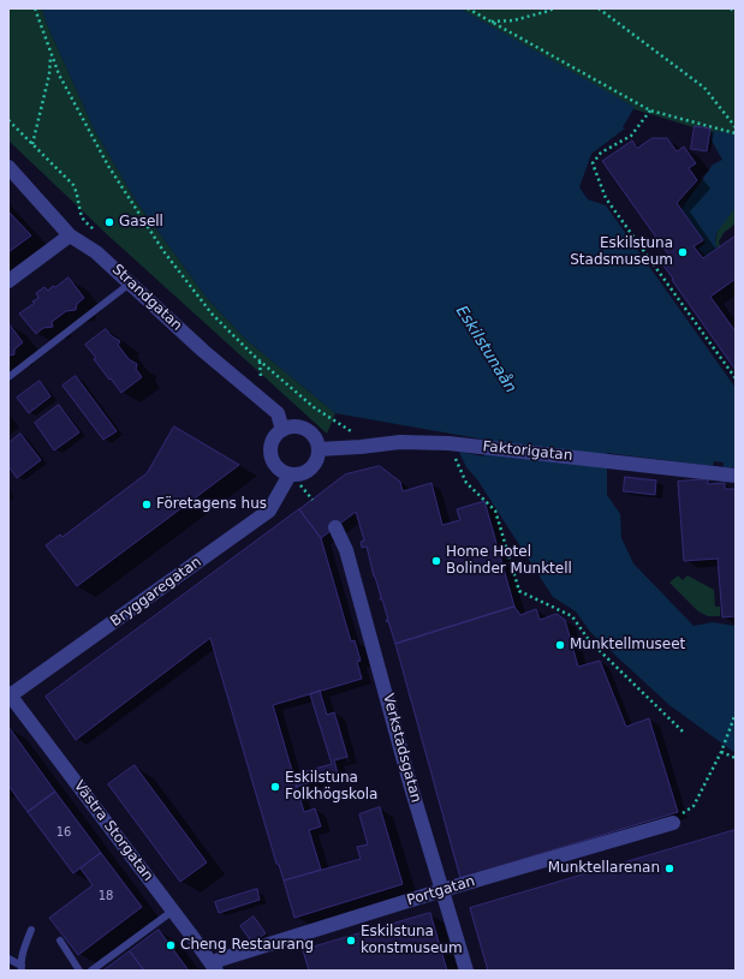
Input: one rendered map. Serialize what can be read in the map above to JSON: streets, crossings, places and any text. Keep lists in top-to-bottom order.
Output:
{
  "streets": {
    "street": [
      "Strandgatan",
      "Faktorigatan",
      "Bryggaregatan",
      "Verkstadsgatan",
      "Västra Storgatan",
      "Portgatan"
    ]
  },
  "crossings": [
    ["Strandgatan", "Faktorigatan"],
    ["Strandgatan", "Bryggaregatan"],
    ["Faktorigatan", "Bryggaregatan"],
    ["Bryggaregatan", "Västra Storgatan"],
    ["Verkstadsgatan", "Portgatan"],
    ["Västra Storgatan", "Portgatan"]
  ],
  "water": ["Eskilstunaån"],
  "places": [
    "Gasell",
    "Eskilstuna Stadsmuseum",
    "Företagens hus",
    "Home Hotel Bolinder Munktell",
    "Munktellmuseet",
    "Eskilstuna Folkhögskola",
    "Munktellarenan",
    "Eskilstuna konstmuseum",
    "Cheng Restaurang"
  ],
  "house_numbers": ["16", "18"]
}
